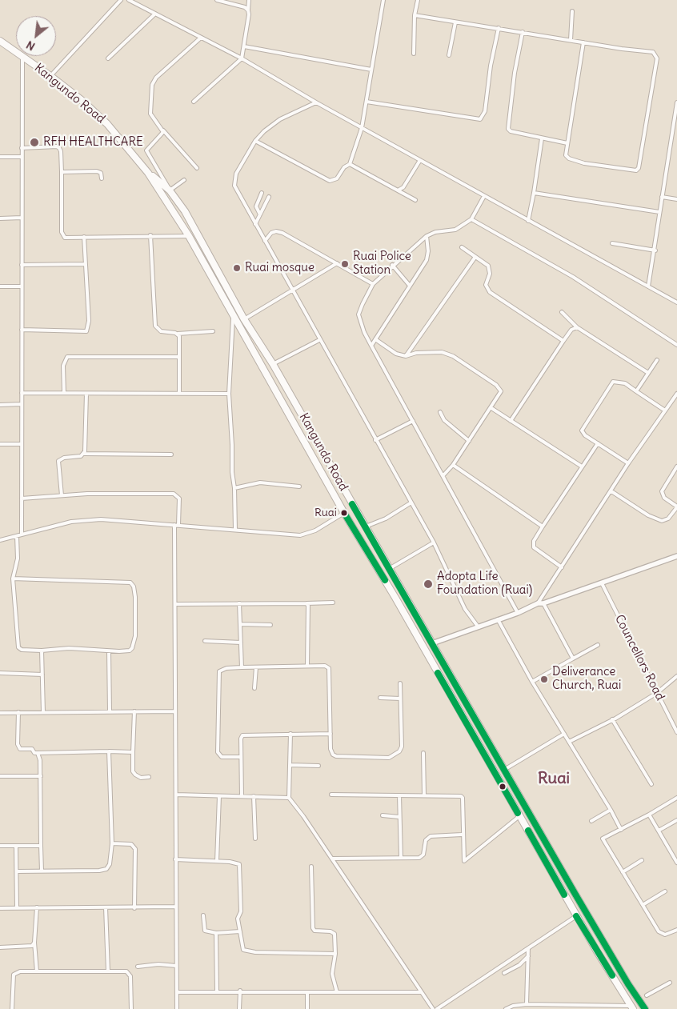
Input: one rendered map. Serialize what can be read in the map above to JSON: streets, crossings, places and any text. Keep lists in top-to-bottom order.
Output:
{
  "streets": {
    "highway": ["Kangundo Road"],
    "street": ["Councellors Road"]
  },
  "districts": ["Ruai"],
  "places": [
    "RFH HEALTHCARE",
    "Ruai Police Station",
    "Ruai mosque",
    "Ruai",
    "Adopta Life Foundation (Ruai)",
    "Deliverance Church, Ruai"
  ],
  "north": "bottom left"
}
